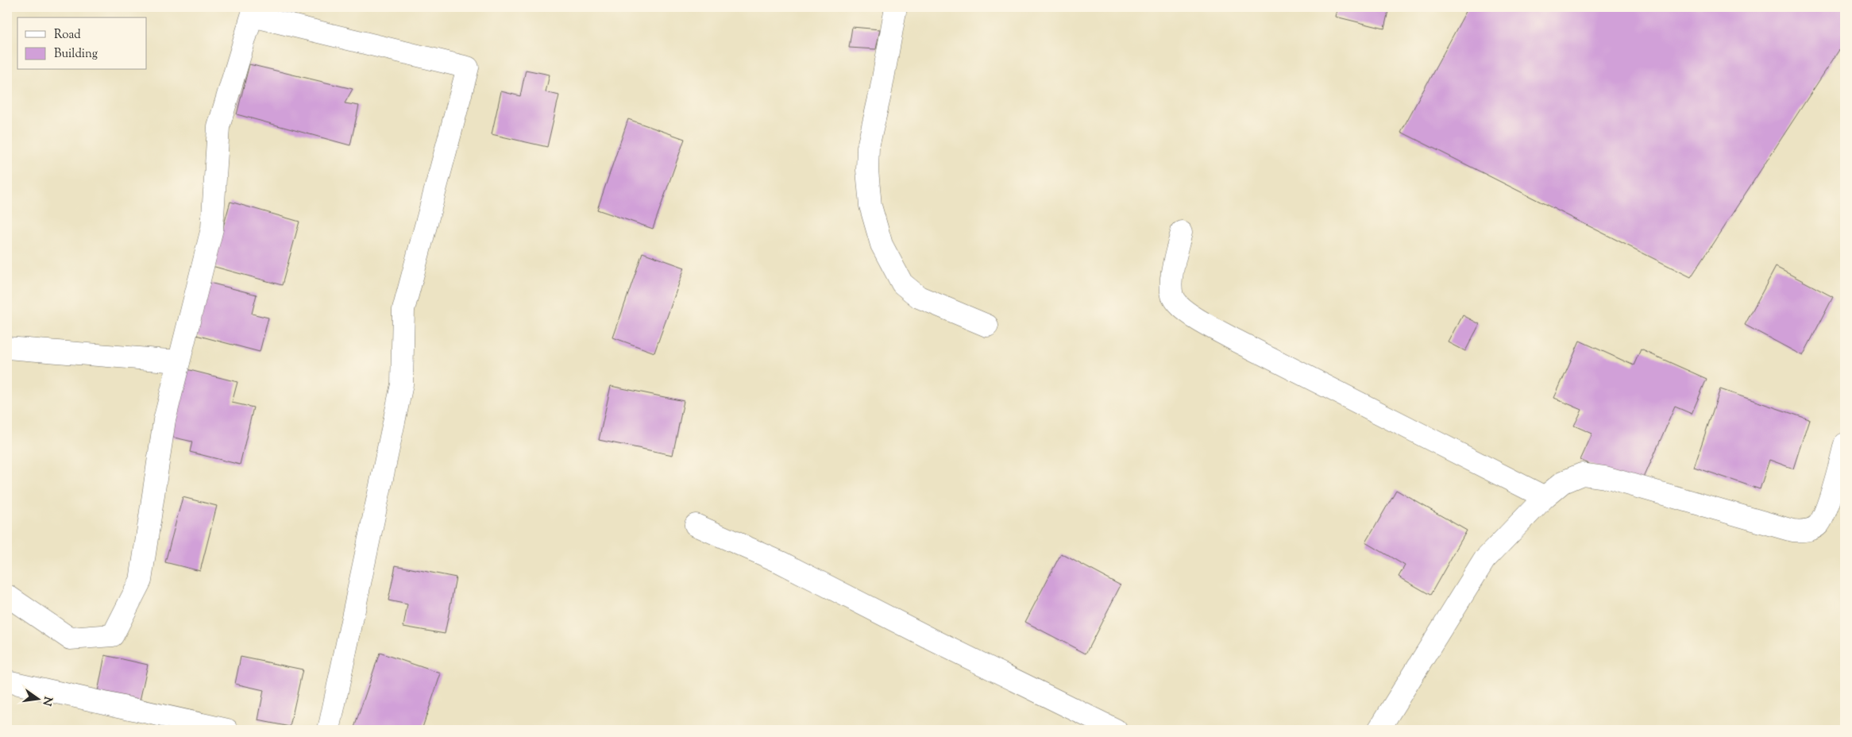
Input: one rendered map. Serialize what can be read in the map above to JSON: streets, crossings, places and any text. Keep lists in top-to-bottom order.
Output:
{
  "legend": ["Road", "Building"],
  "north": "right"
}
